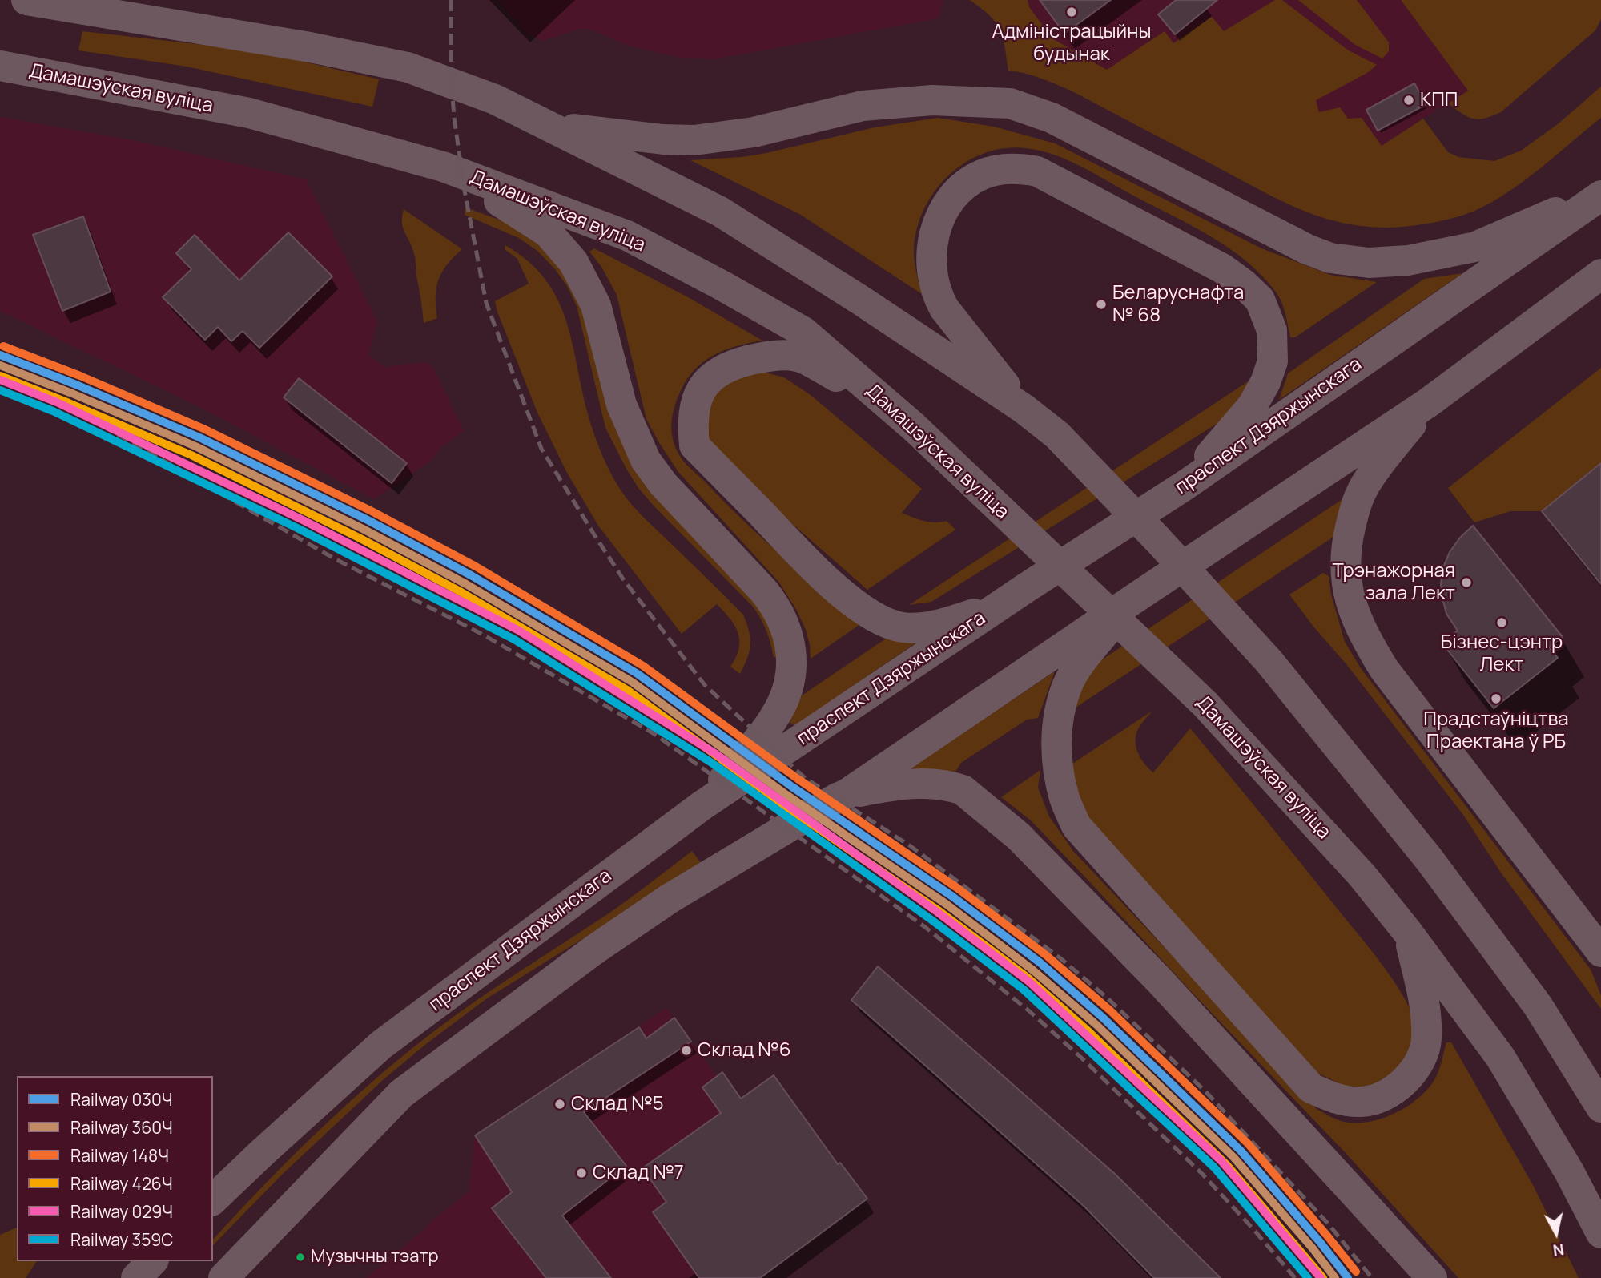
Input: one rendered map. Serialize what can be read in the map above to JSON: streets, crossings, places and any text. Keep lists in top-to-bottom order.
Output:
{
  "streets": {
    "main road": ["Дамашэўская вуліца", "праспект Дзяржынскага"]
  },
  "places": [
    "Адміністрацыйны будынак",
    "КПП",
    "Беларуснафта № 68",
    "Трэнажорная зала Лект",
    "Бізнес-цэнтр Лект",
    "Прадстаўніцтва Праектана ў РБ",
    "Склад №6",
    "Склад №5",
    "Склад №7",
    "Музычны тэатр"
  ],
  "lines": [
    "rail line 148Ч",
    "rail line 030Ч",
    "rail line 360Ч",
    "rail line 426Ч",
    "rail line 029Ч",
    "rail line 359С"
  ],
  "legend": [
    "Railway 030Ч",
    "Railway 360Ч",
    "Railway 148Ч",
    "Railway 426Ч",
    "Railway 029Ч",
    "Railway 359С"
  ],
  "north": "bottom"
}
